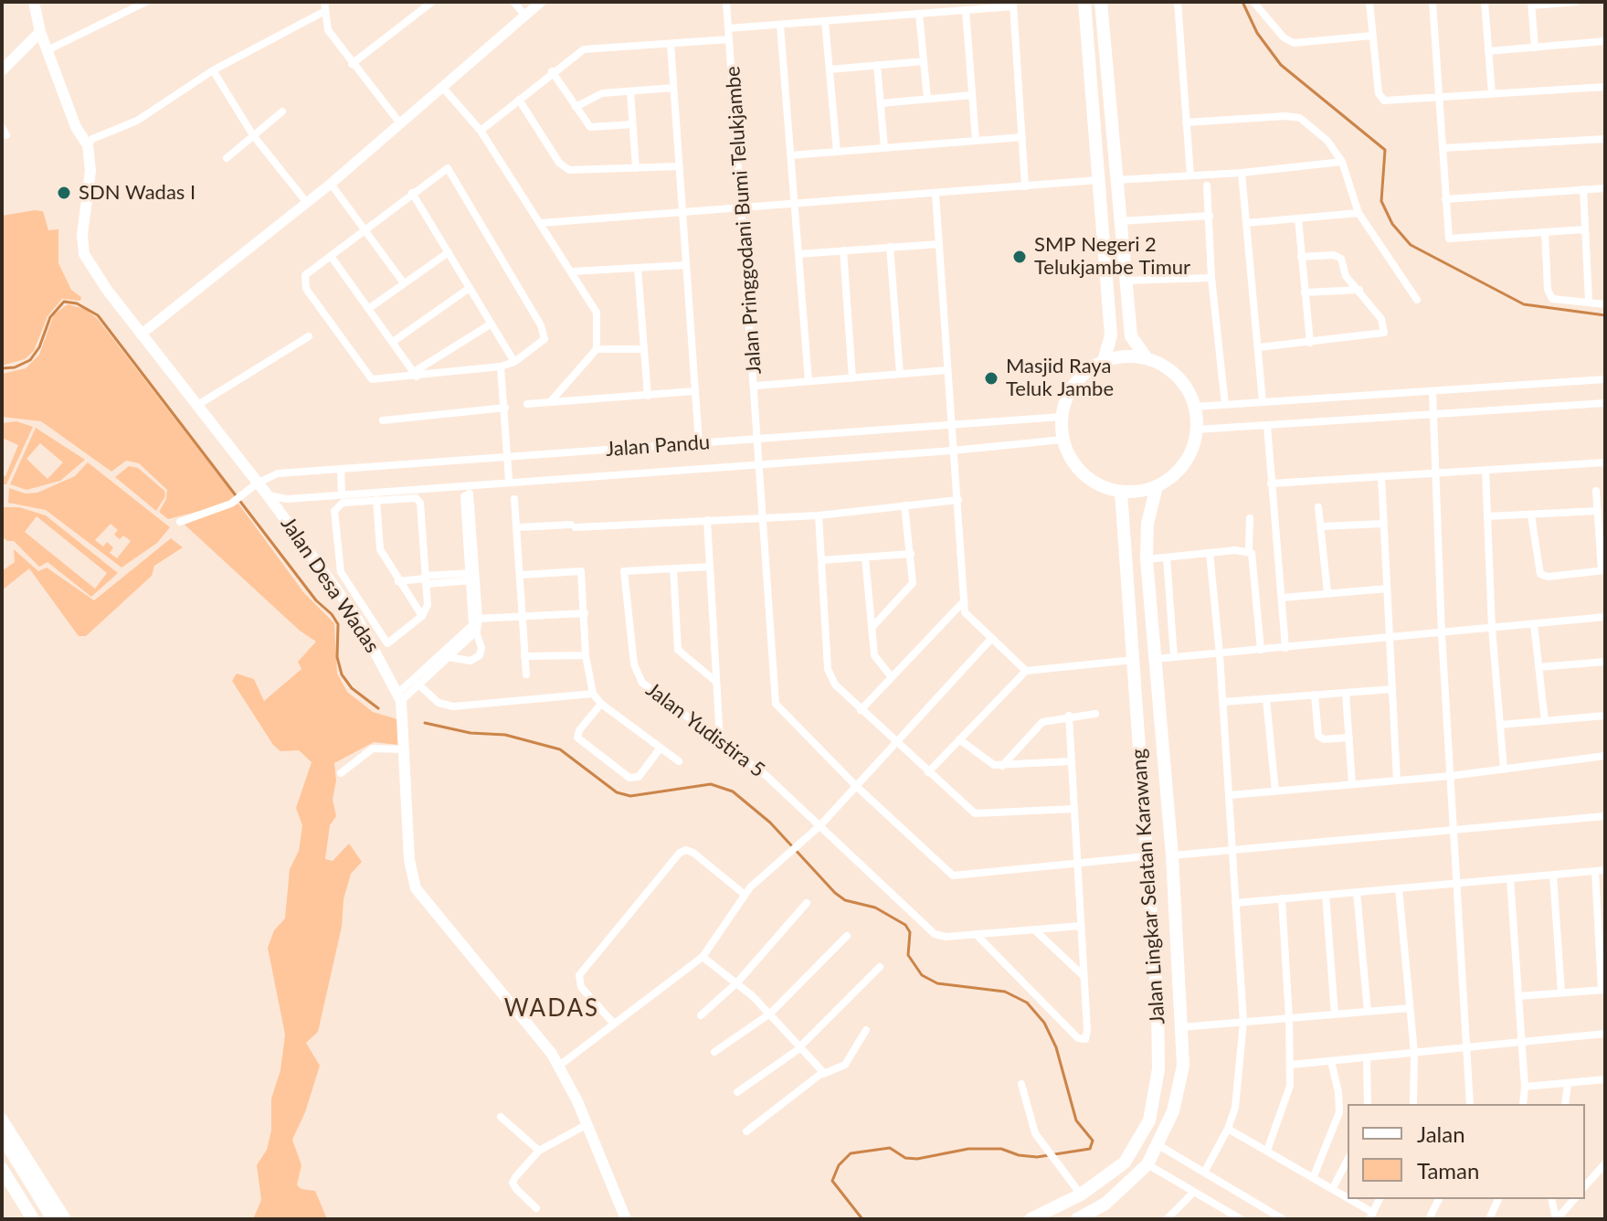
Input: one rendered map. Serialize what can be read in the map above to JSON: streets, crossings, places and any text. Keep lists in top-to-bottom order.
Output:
{
  "streets": {
    "main road": ["Jalan Desa Wadas", "Jalan Lingkar Selatan Karawang"],
    "street": ["Jalan Pringgodani Bumi Telukjambe", "Jalan Pandu", "Jalan Yudistira 5"]
  },
  "crossings": [
    ["Jalan Pringgodani Bumi Telukjambe", "Jalan Pandu"],
    ["Jalan Pringgodani Bumi Telukjambe", "Jalan Lingkar Selatan Karawang"],
    ["Jalan Pandu", "Jalan Desa Wadas"],
    ["Jalan Pandu", "Jalan Lingkar Selatan Karawang"]
  ],
  "districts": ["WADAS"],
  "places": ["SDN Wadas I", "SMP Negeri 2 Telukjambe Timur", "Masjid Raya Teluk Jambe"],
  "legend": ["Jalan", "Taman"]
}
